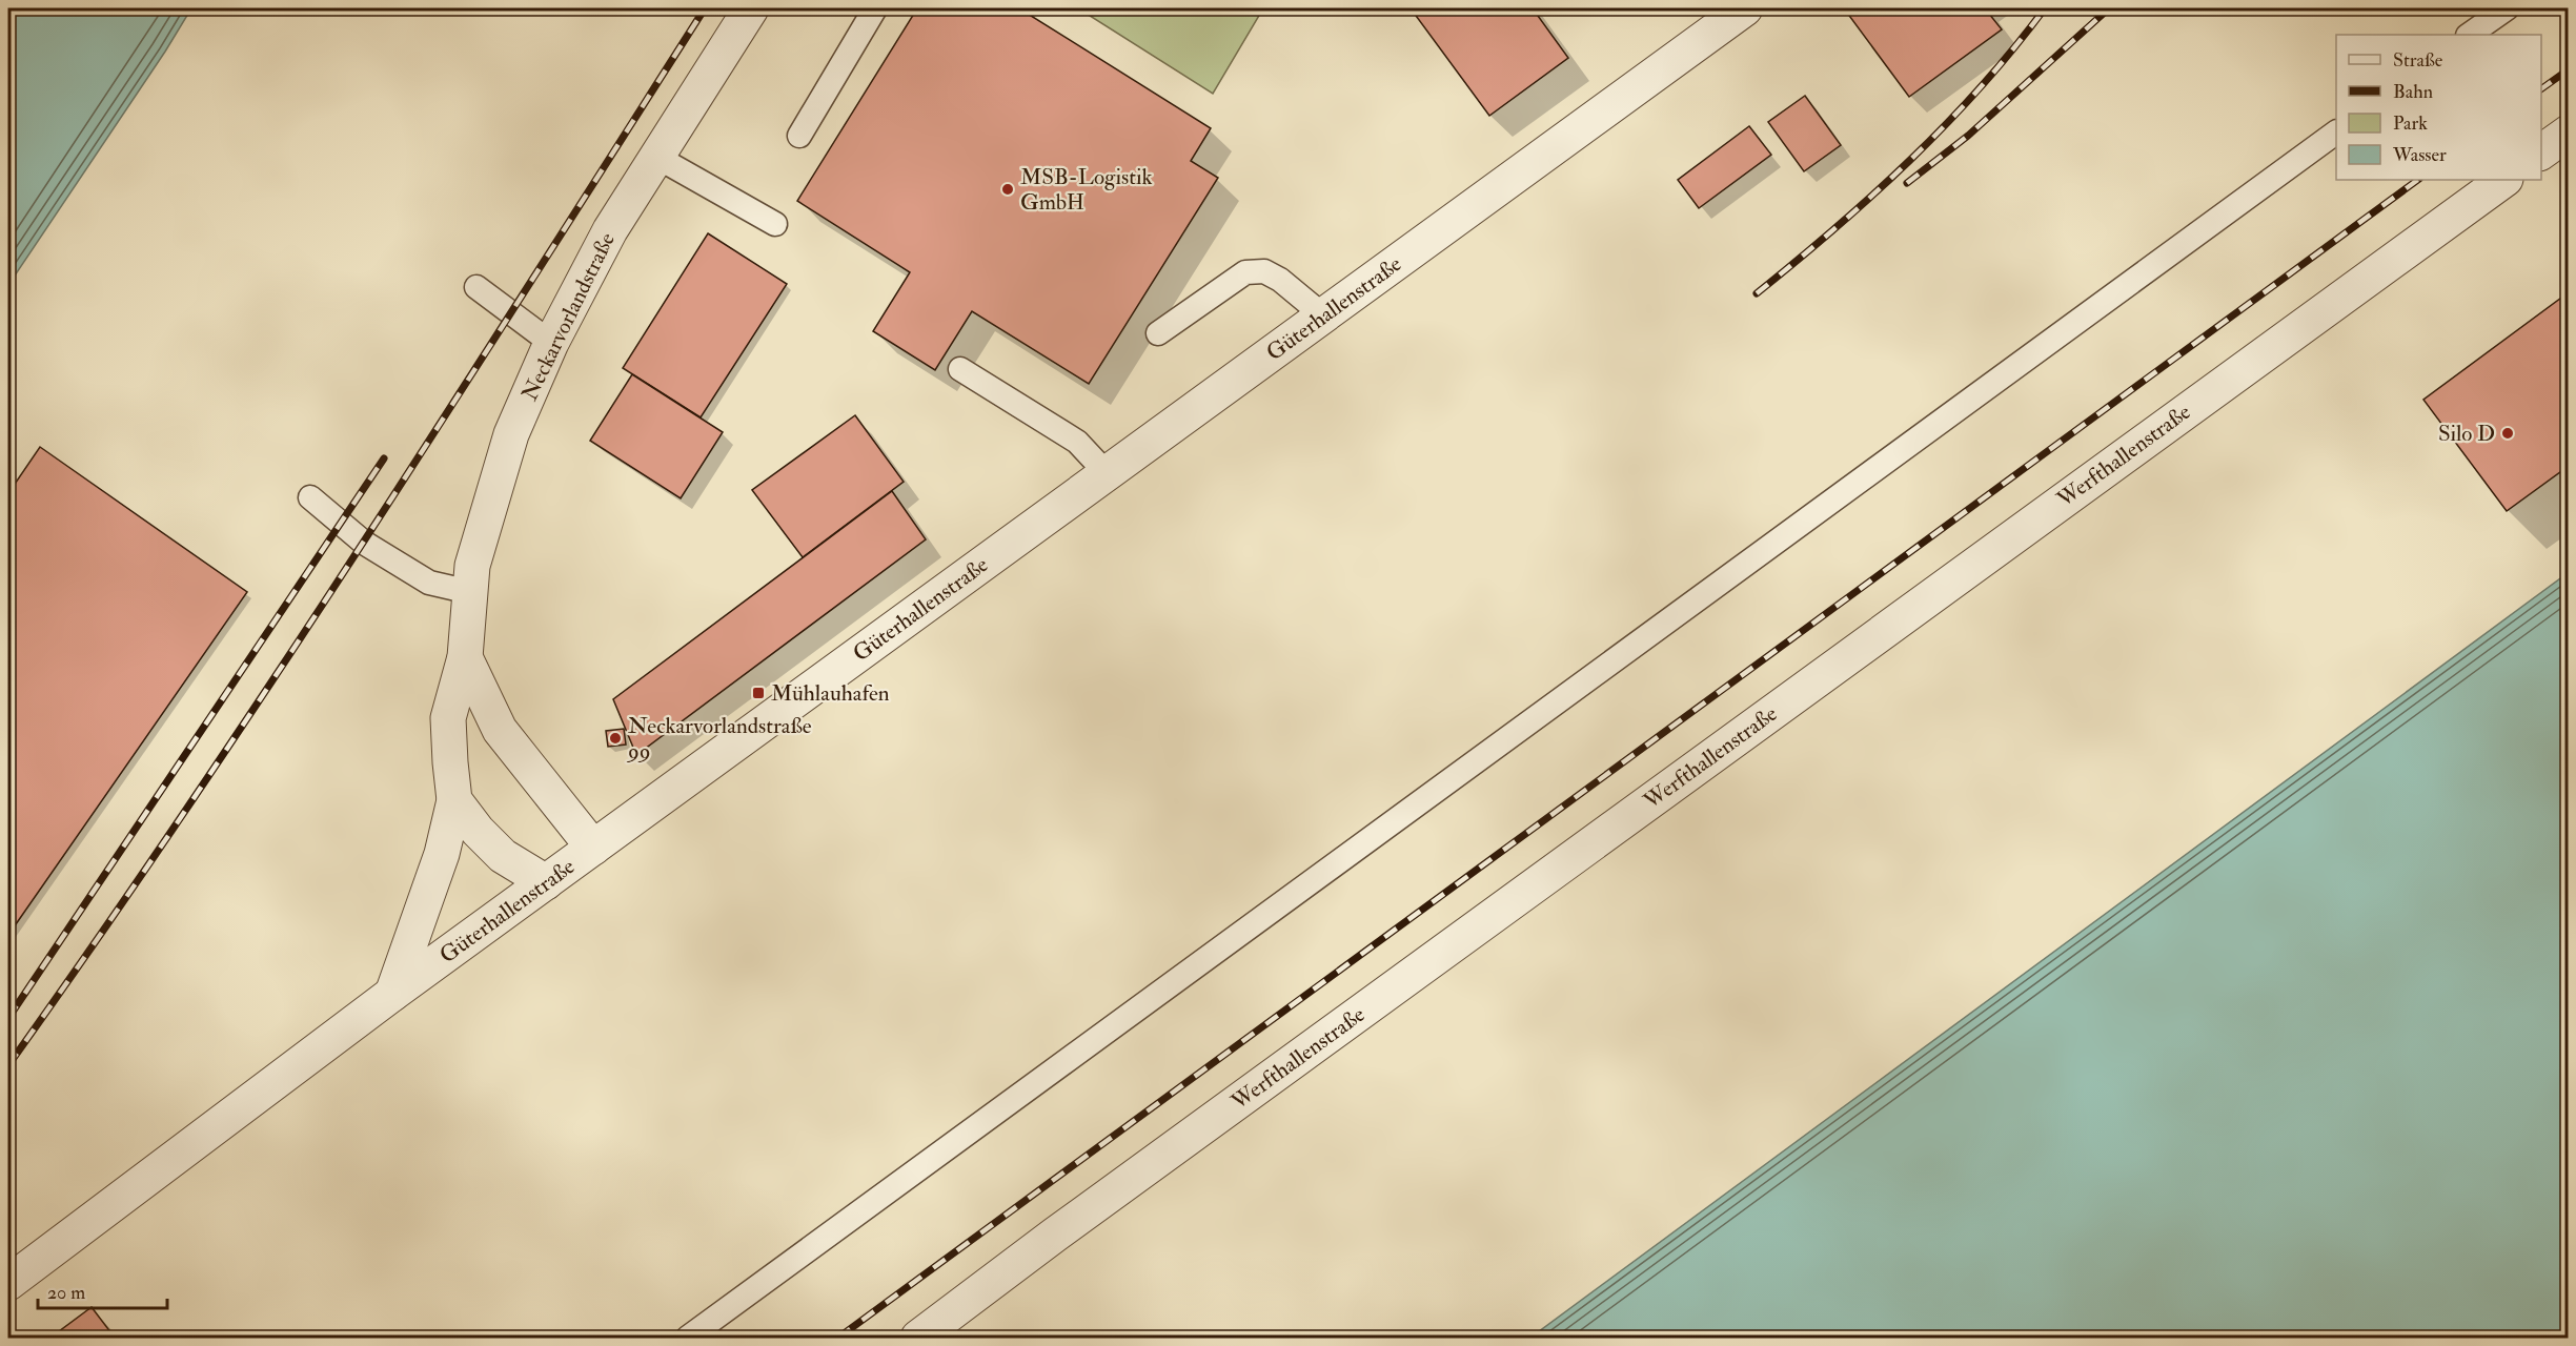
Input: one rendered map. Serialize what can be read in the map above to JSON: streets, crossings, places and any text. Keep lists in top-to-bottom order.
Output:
{
  "streets": {
    "street": ["Güterhallenstraße", "Neckarvorlandstraße", "Werfthallenstraße"]
  },
  "crossings": [
    ["Güterhallenstraße", "Neckarvorlandstraße"]
  ],
  "places": {
    "other": ["MSB-Logistik GmbH", "Silo D", "Neckarvorlandstraße 99"],
    "transit": ["Mühlauhafen"]
  },
  "legend": [
    "Straße",
    "Bahn",
    "Park",
    "Wasser"
  ],
  "scale_bar": "20 m"
}
